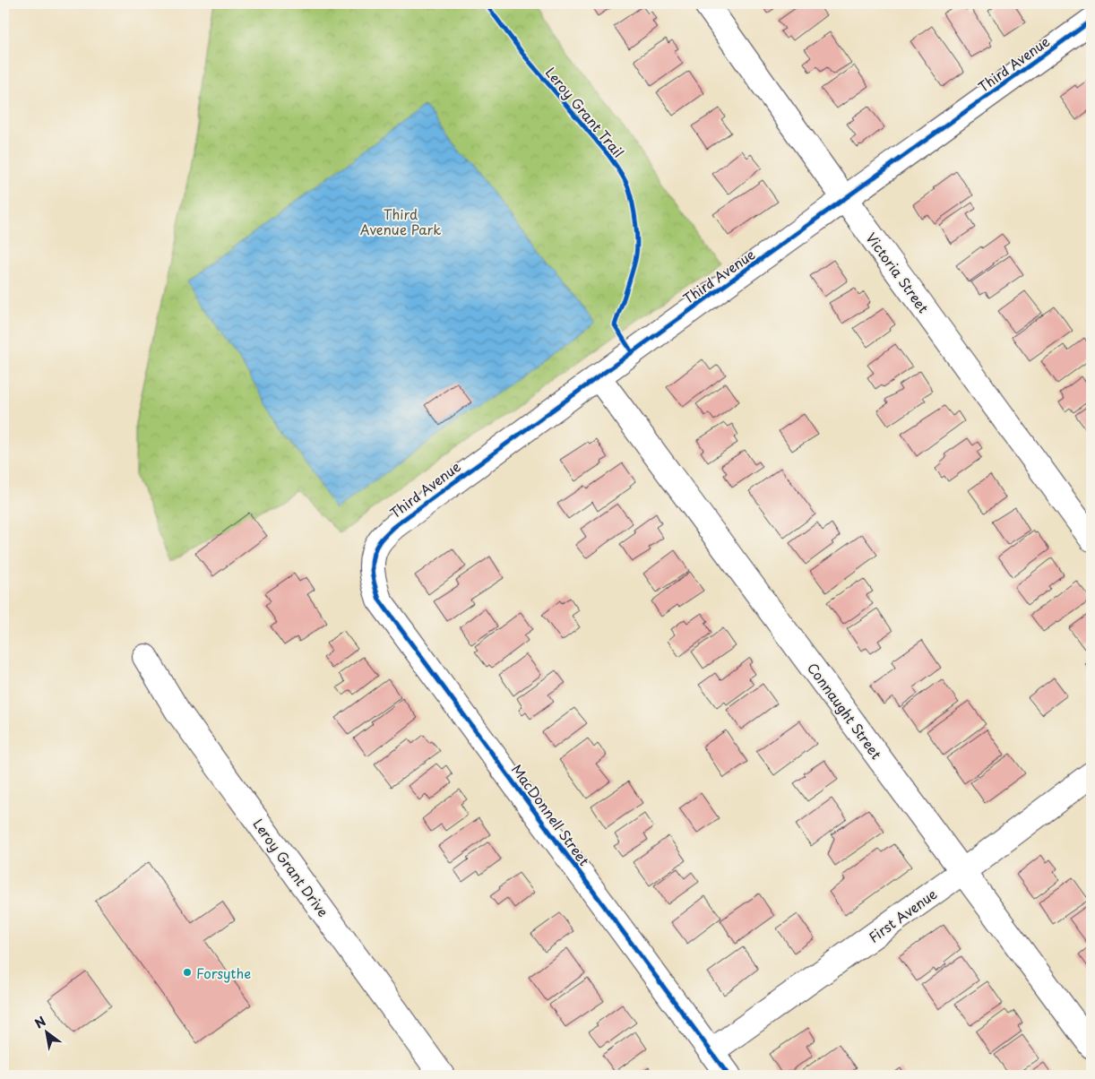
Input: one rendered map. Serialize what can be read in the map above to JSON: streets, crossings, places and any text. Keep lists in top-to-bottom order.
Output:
{
  "streets": {
    "street": [
      "Third Avenue",
      "Victoria Street",
      "Connaught Street",
      "MacDonnell Street",
      "Leroy Grant Drive",
      "First Avenue"
    ],
    "cycle path": ["Leroy Grant Trail"]
  },
  "crossings": [
    ["Third Avenue", "Victoria Street"],
    ["Third Avenue", "Connaught Street"],
    ["Third Avenue", "MacDonnell Street"],
    ["Connaught Street", "First Avenue"],
    ["MacDonnell Street", "First Avenue"]
  ],
  "parks": ["Third Avenue Park"],
  "places": ["Forsythe"],
  "north": "top left"
}
